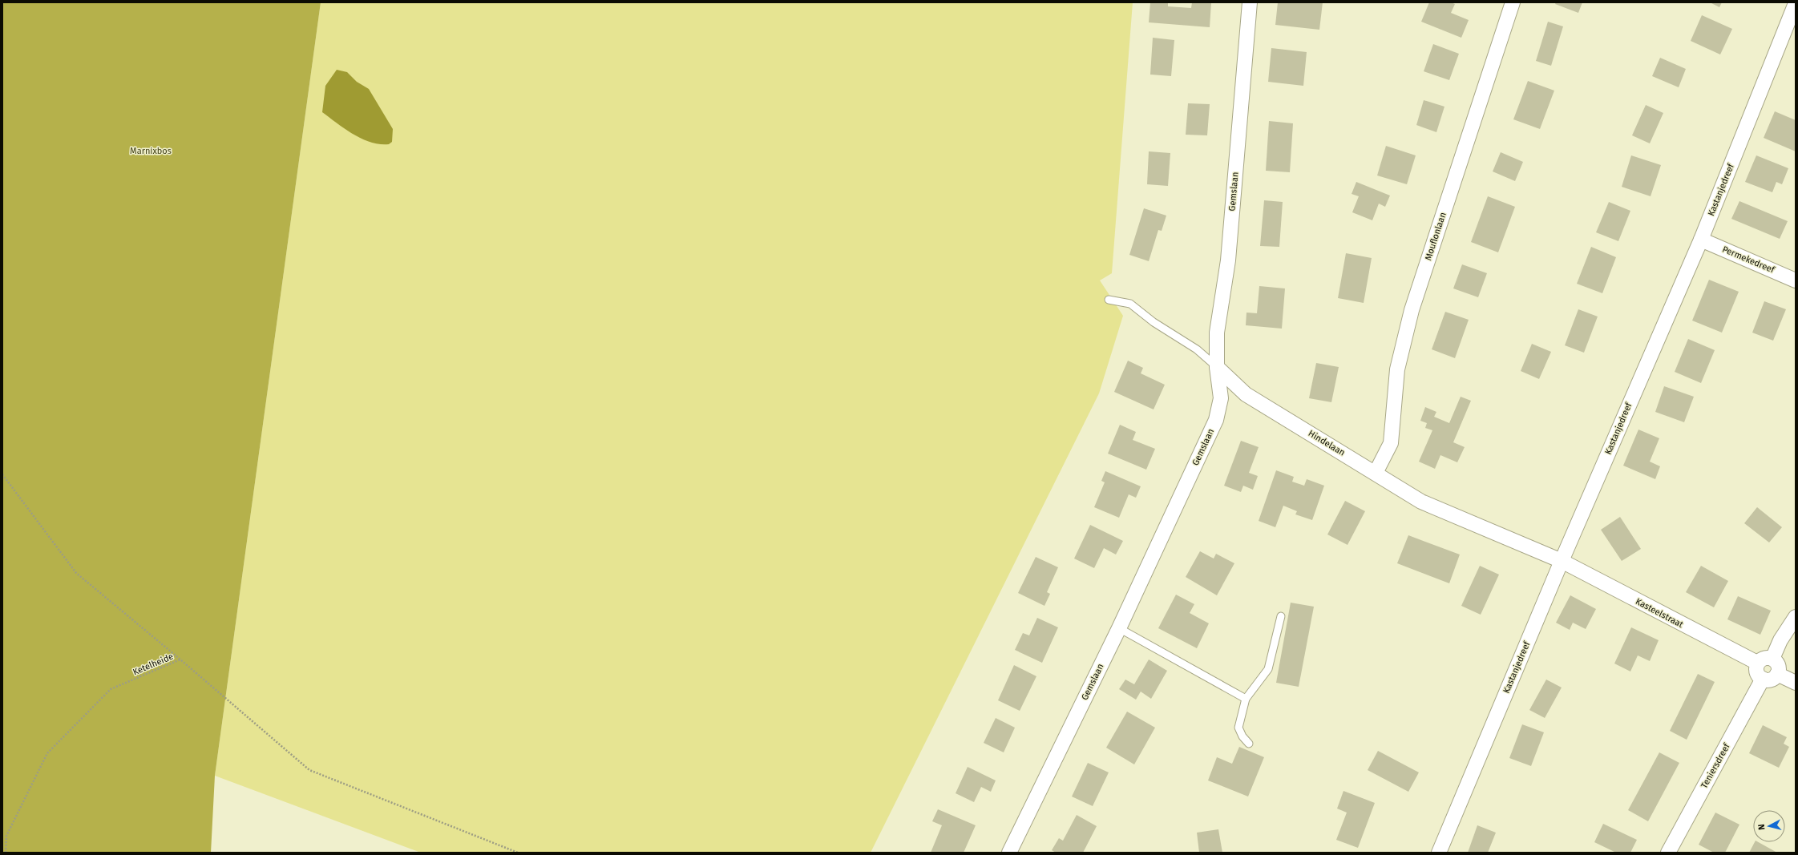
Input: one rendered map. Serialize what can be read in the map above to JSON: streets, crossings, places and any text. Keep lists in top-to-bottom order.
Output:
{
  "streets": {
    "street": [
      "Kastanjedreef",
      "Gemslaan",
      "Mouflonlaan",
      "Permekedreef",
      "Hindelaan",
      "Kasteelstraat",
      "Teniersdreef"
    ],
    "path": ["Ketelheide"]
  },
  "crossings": [
    ["Kastanjedreef", "Permekedreef"],
    ["Kastanjedreef", "Hindelaan"],
    ["Kastanjedreef", "Kasteelstraat"],
    ["Gemslaan", "Hindelaan"],
    ["Mouflonlaan", "Hindelaan"],
    ["Hindelaan", "Kasteelstraat"],
    ["Kasteelstraat", "Teniersdreef"]
  ],
  "parks": ["Marnixbos"],
  "north": "left"
}
